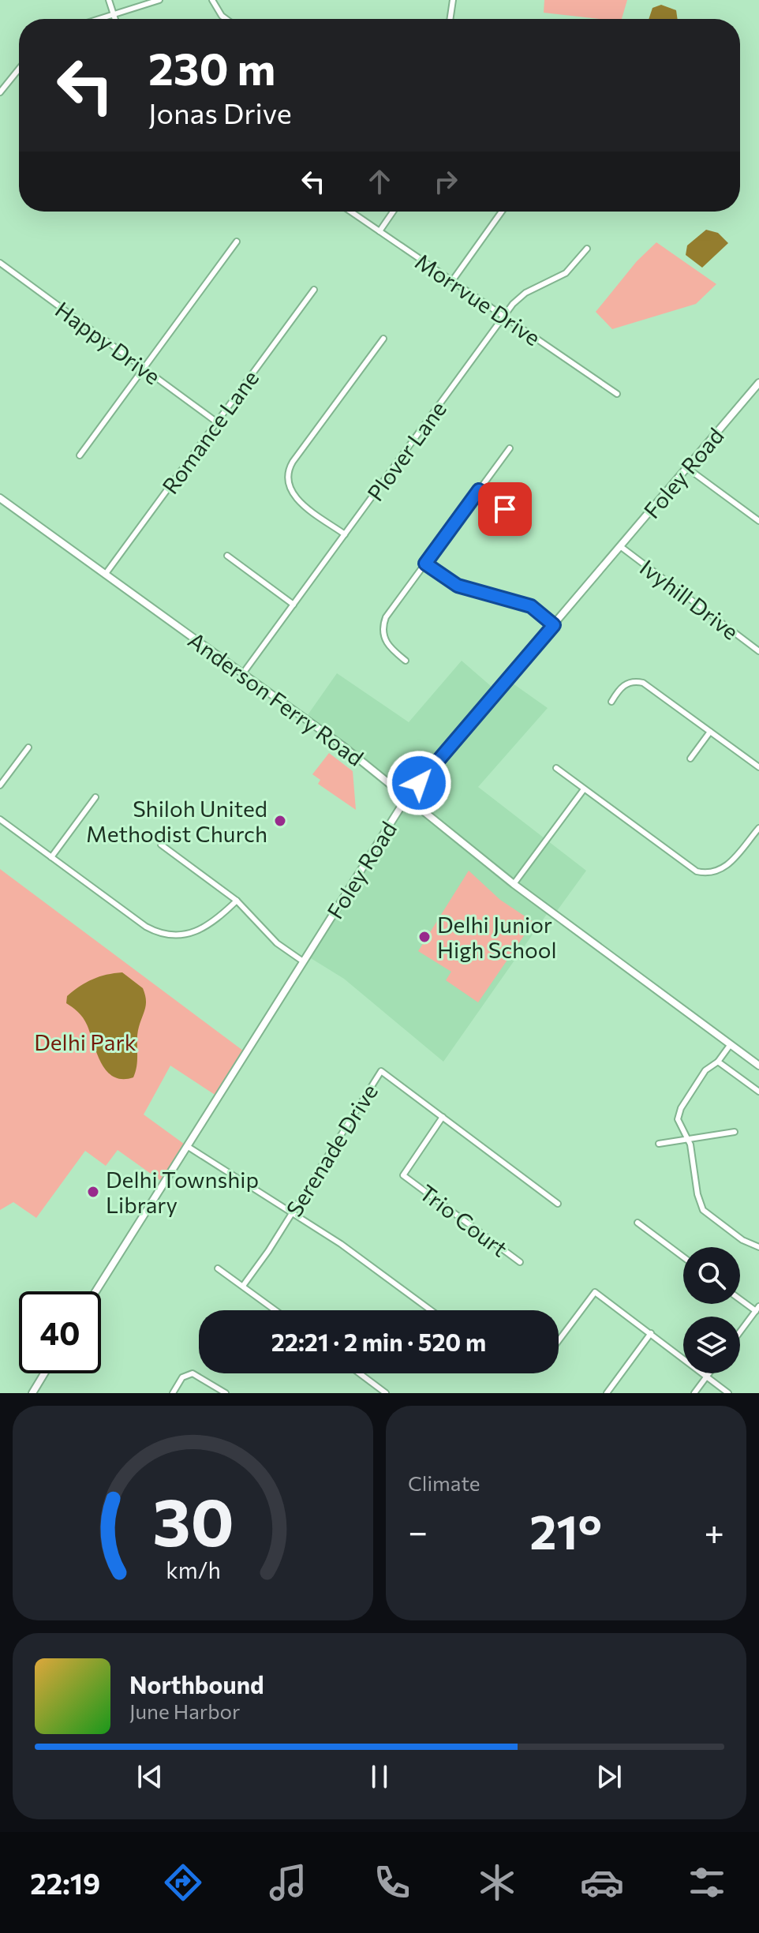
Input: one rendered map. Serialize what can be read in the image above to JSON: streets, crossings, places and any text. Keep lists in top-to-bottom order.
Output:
{
  "streets": {
    "street": [
      "Morrvue Drive",
      "Happy Drive",
      "Romance Lane",
      "Plover Lane",
      "Foley Road",
      "Ivyhill Drive",
      "Anderson Ferry Road",
      "Serenade Drive",
      "Trio Court"
    ]
  },
  "crossings": [
    ["Morrvue Drive", "Plover Lane"],
    ["Happy Drive", "Romance Lane"],
    ["Romance Lane", "Anderson Ferry Road"],
    ["Plover Lane", "Anderson Ferry Road"],
    ["Foley Road", "Ivyhill Drive"],
    ["Foley Road", "Anderson Ferry Road"],
    ["Serenade Drive", "Trio Court"]
  ],
  "parks": ["Delhi Park"],
  "places": ["Shiloh United Methodist Church", "Delhi Junior High School", "Delhi Township Library"],
  "page": {
    "turn": ["230 m", "Jonas Drive"],
    "limit": "40",
    "trip": "22:21 · 2 min · 520 m",
    "tile": "Climate",
    "heat": ["−", "21°", "+"],
    "song": ["Northbound", "June Harbor"],
    "tabs": "22:19",
    "gauge": ["30", "km/h"]
  }
}
